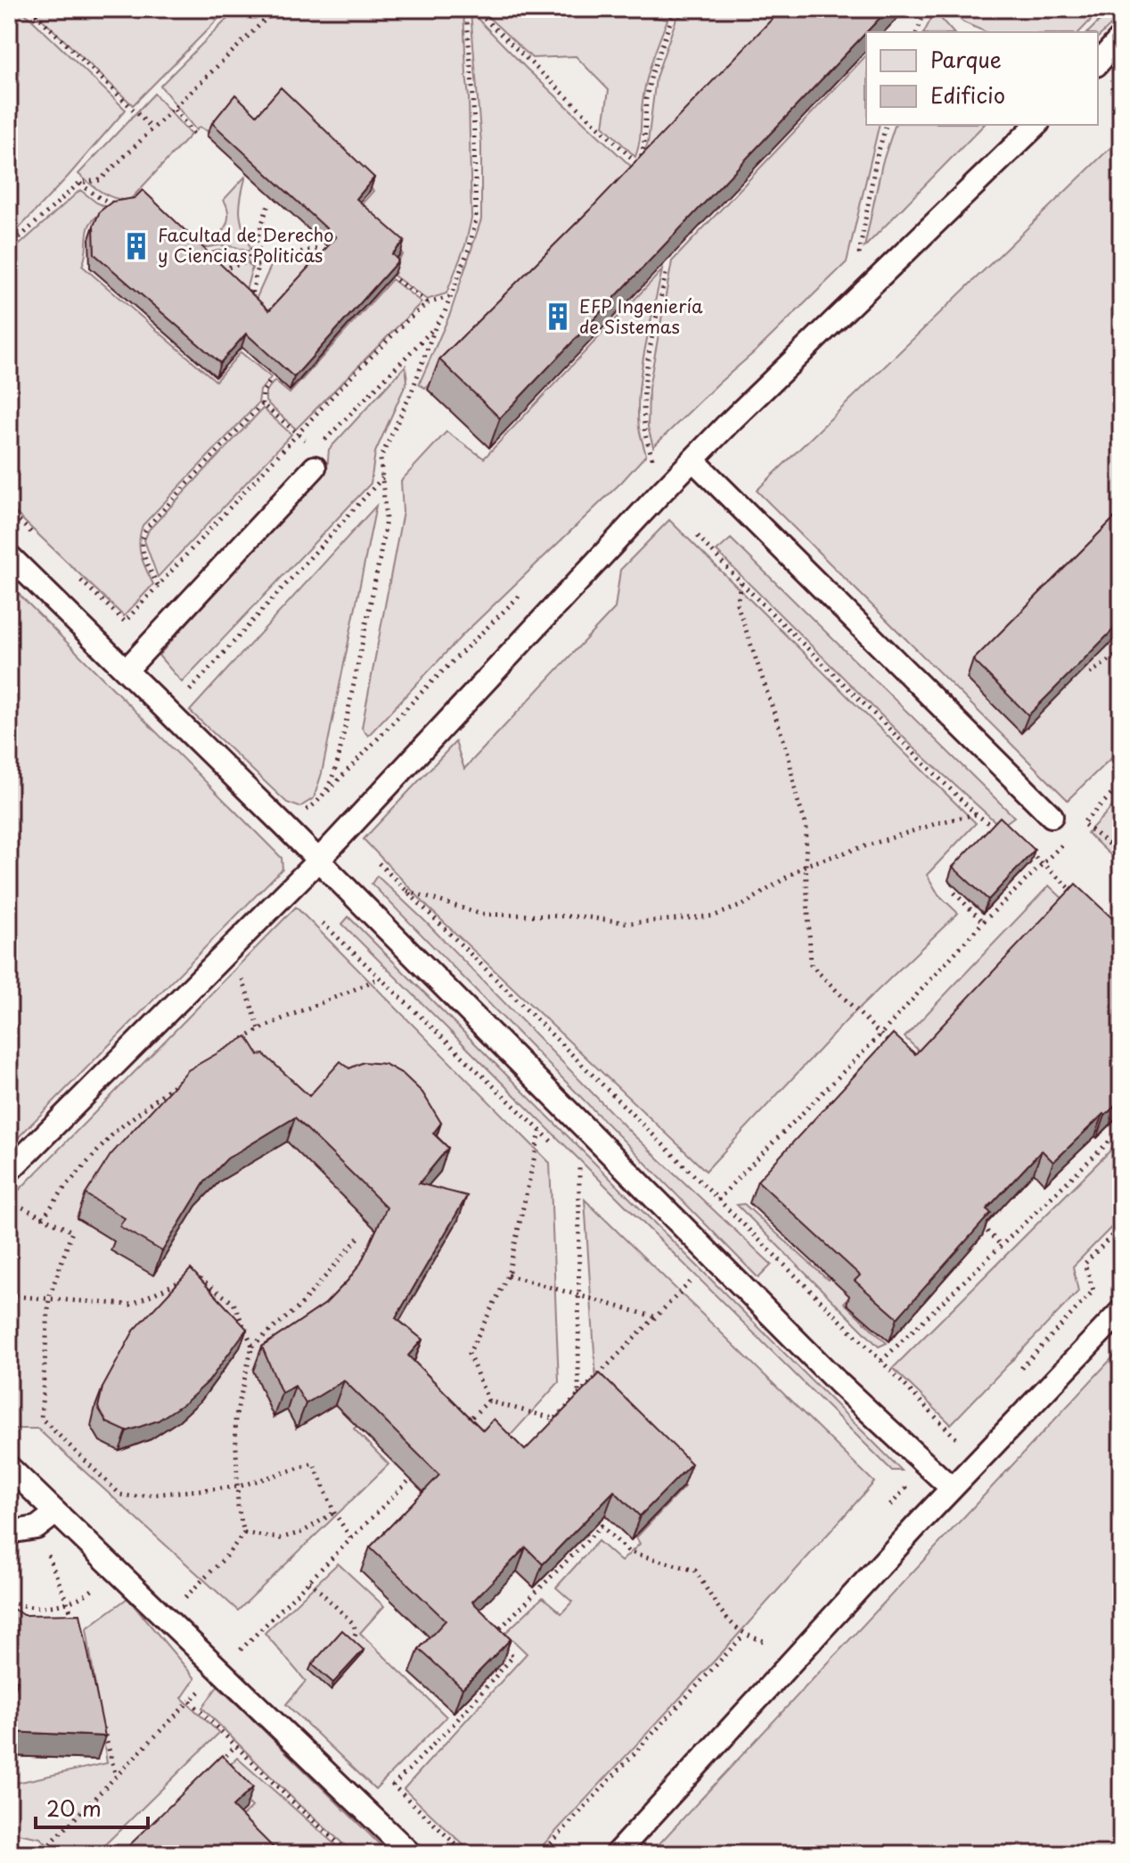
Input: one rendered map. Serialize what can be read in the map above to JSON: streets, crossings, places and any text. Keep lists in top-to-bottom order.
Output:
{
  "places": {
    "building": ["Facultad de Derecho y Ciencias Politicas", "EFP Ingeniería de Sistemas"]
  },
  "legend": ["Parque", "Edificio"],
  "scale_bar": "20 m"
}
